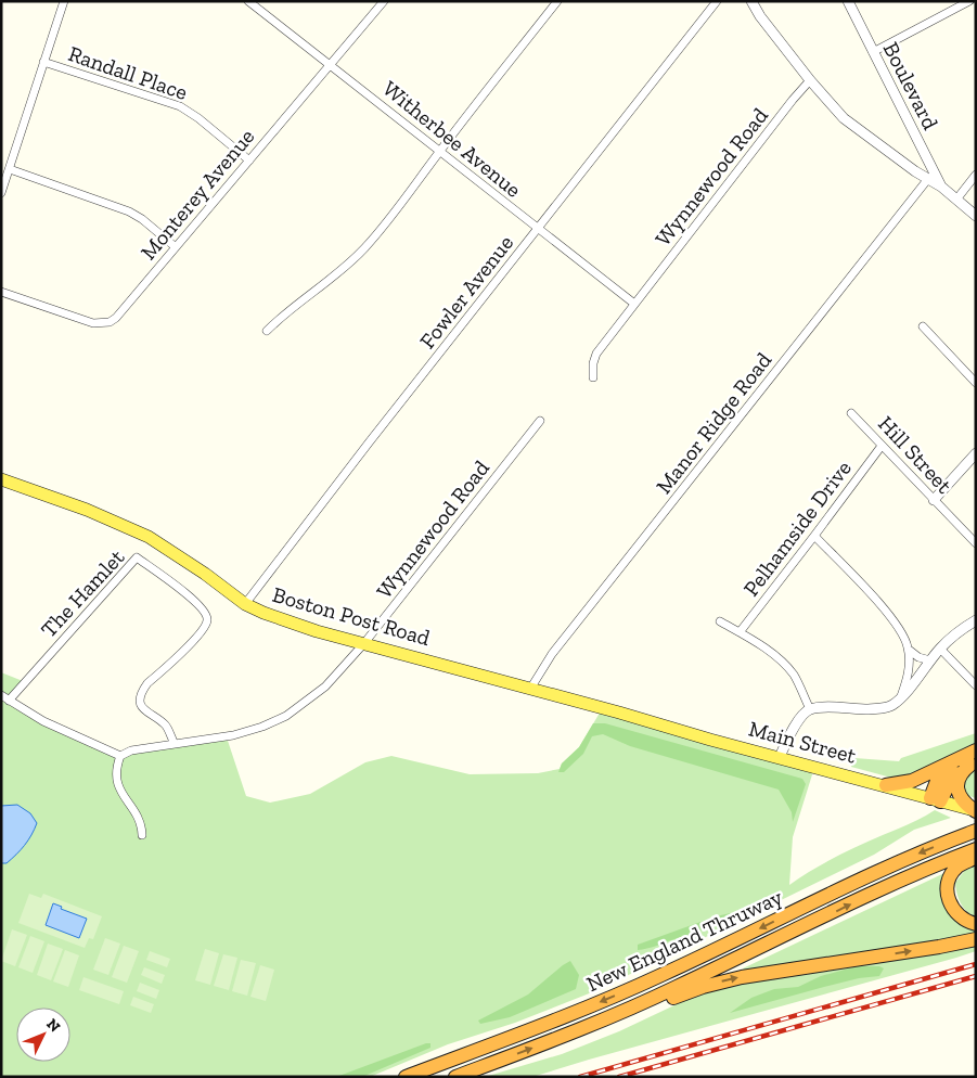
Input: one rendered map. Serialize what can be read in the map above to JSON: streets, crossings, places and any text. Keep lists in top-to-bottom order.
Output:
{
  "streets": {
    "highway": ["New England Thruway"],
    "main road": ["Boston Post Road", "Main Street"],
    "street": [
      "Randall Place",
      "Boulevard",
      "Witherbee Avenue",
      "Wynnewood Road",
      "Monterey Avenue",
      "Fowler Avenue",
      "Manor Ridge Road",
      "Hill Street",
      "Pelhamside Drive",
      "The Hamlet"
    ]
  },
  "crossings": [
    ["Randall Place", "Monterey Avenue"],
    ["Witherbee Avenue", "Wynnewood Road"],
    ["Witherbee Avenue", "Monterey Avenue"],
    ["Witherbee Avenue", "Fowler Avenue"],
    ["Wynnewood Road", "The Hamlet"],
    ["Wynnewood Road", "Boston Post Road"],
    ["Fowler Avenue", "Boston Post Road"],
    ["Manor Ridge Road", "Boston Post Road"],
    ["Hill Street", "Pelhamside Drive"],
    ["Boston Post Road", "Main Street"]
  ],
  "north": "top right"
}
